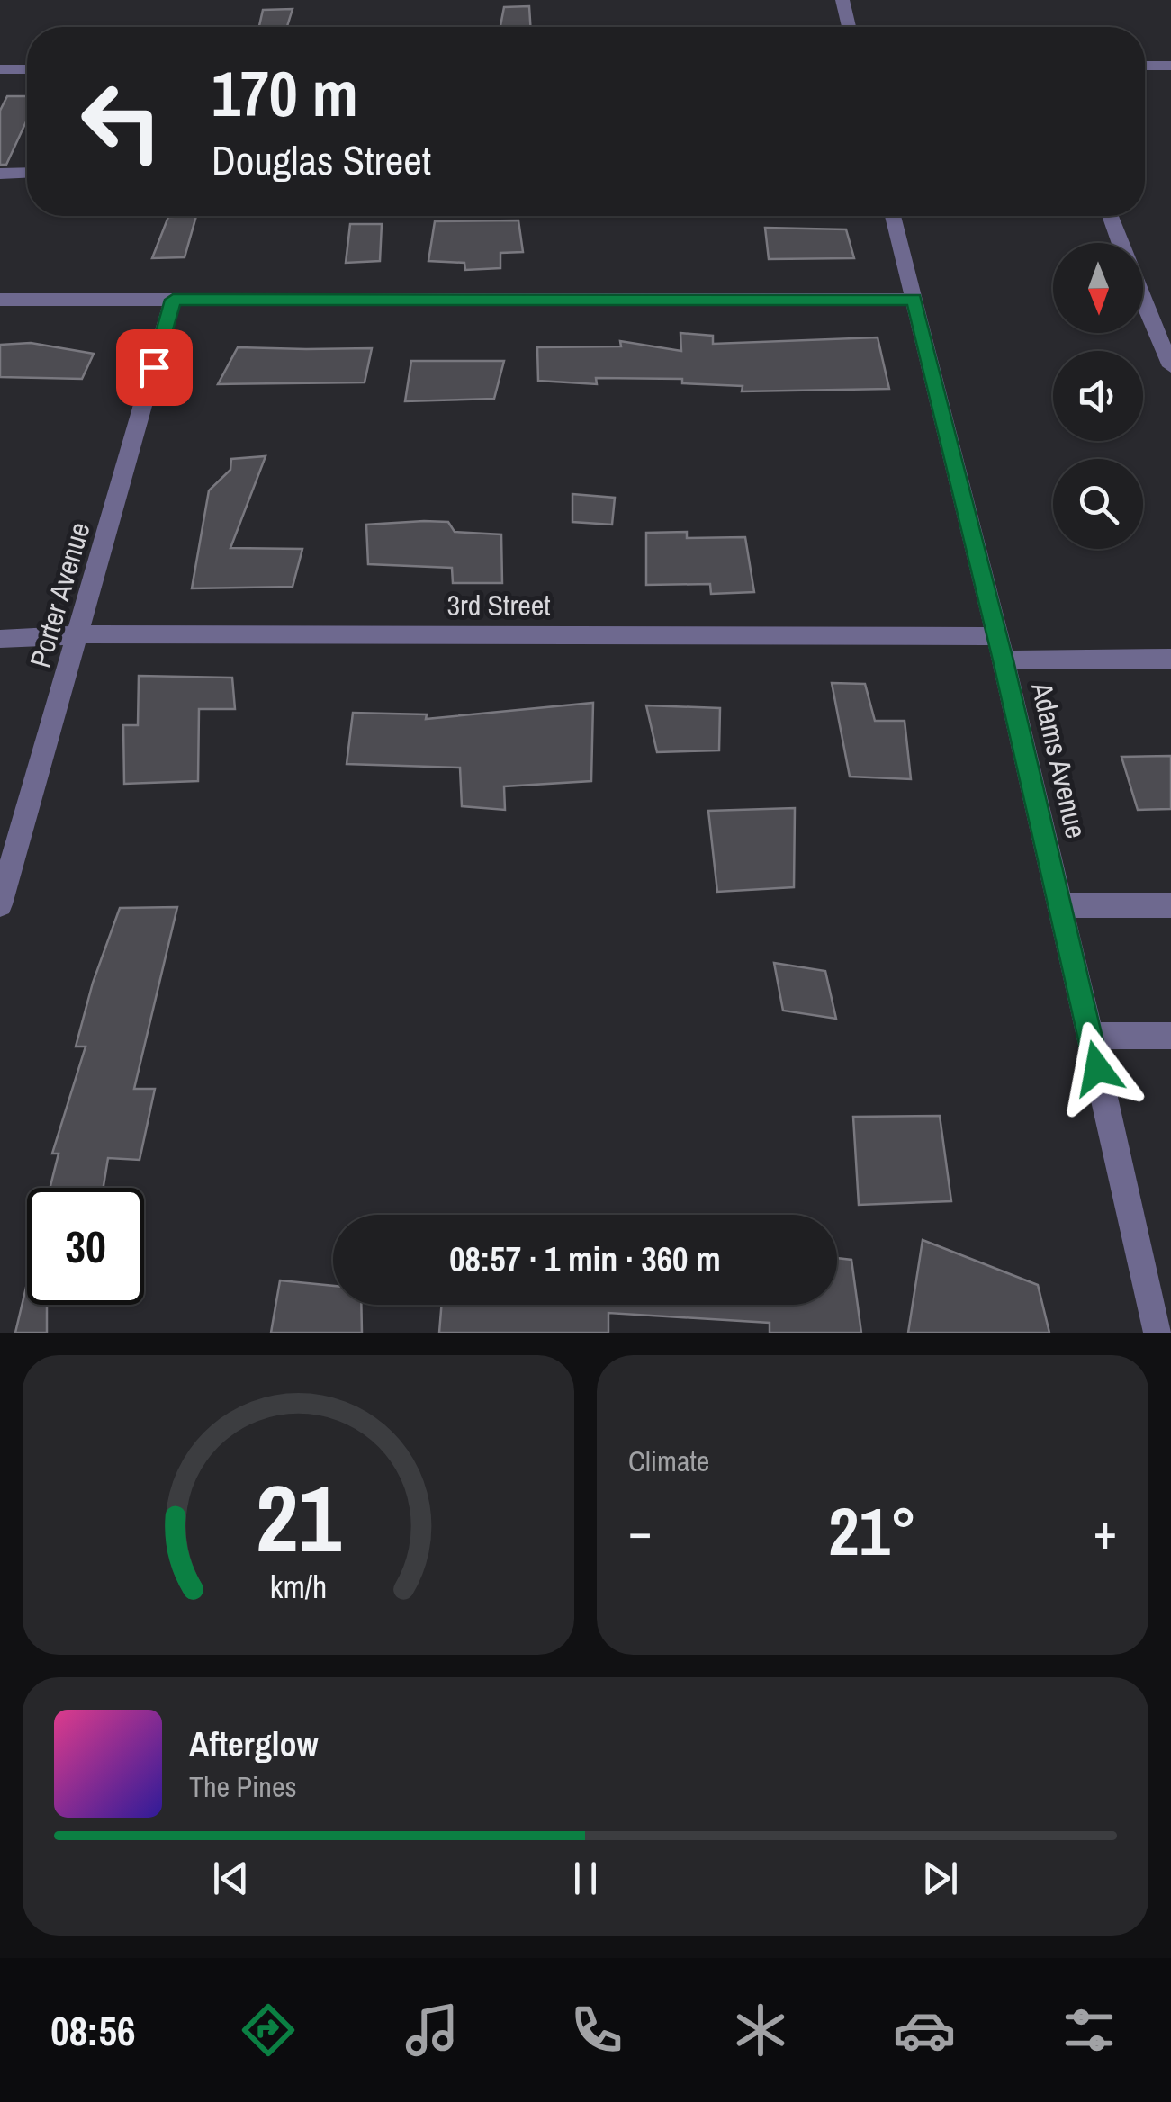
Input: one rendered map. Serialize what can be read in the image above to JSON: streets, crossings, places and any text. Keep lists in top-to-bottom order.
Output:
{
  "streets": {
    "street": ["Porter Avenue", "3rd Street", "Adams Avenue"]
  },
  "crossings": [
    ["Porter Avenue", "3rd Street"],
    ["3rd Street", "Adams Avenue"]
  ],
  "north": "bottom",
  "page": {
    "turn": ["170 m", "Douglas Street"],
    "limit": "30",
    "trip": "08:57 · 1 min · 360 m",
    "tile": "Climate",
    "heat": ["−", "21°", "+"],
    "song": ["Afterglow", "The Pines"],
    "tabs": "08:56",
    "gauge": ["21", "km/h"]
  }
}
